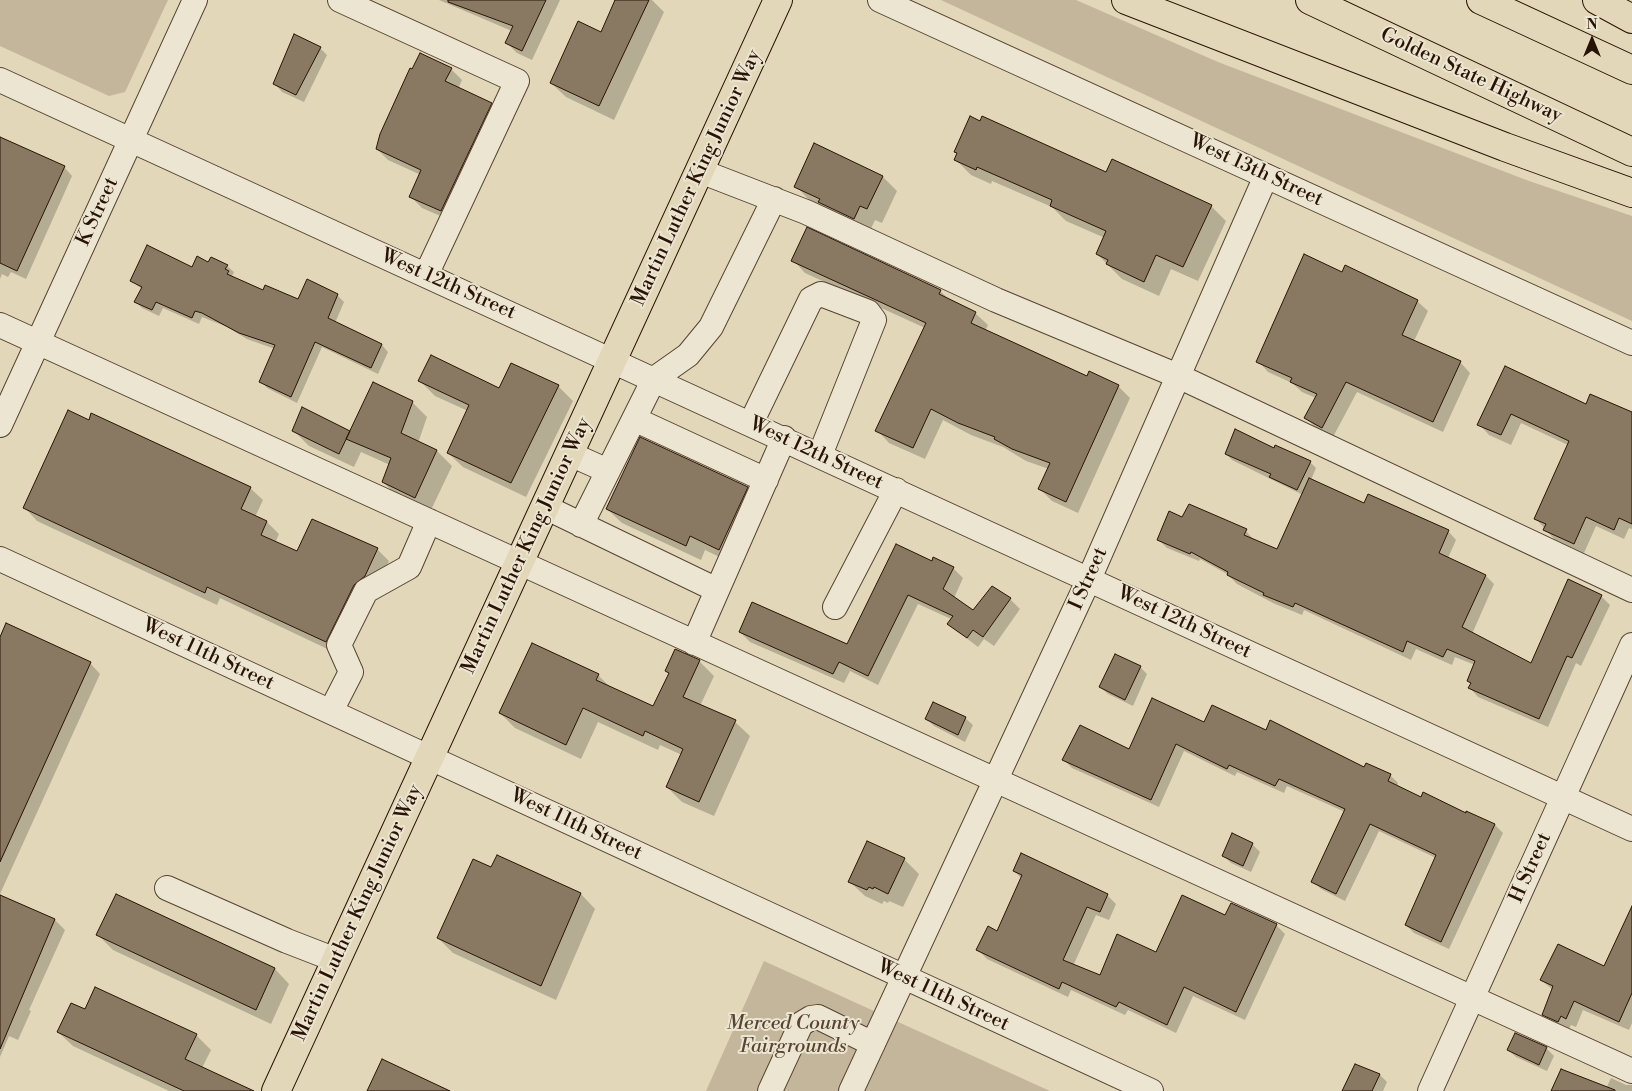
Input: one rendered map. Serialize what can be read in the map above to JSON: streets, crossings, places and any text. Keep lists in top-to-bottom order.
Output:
{
  "streets": {
    "highway": ["Golden State Highway", "Martin Luther King Junior Way"],
    "street": [
      "West 13th Street",
      "K Street",
      "West 12th Street",
      "I Street",
      "West 11th Street",
      "H Street"
    ]
  },
  "crossings": [
    ["West 13th Street", "I Street"],
    ["Martin Luther King Junior Way", "West 12th Street"],
    ["Martin Luther King Junior Way", "West 11th Street"],
    ["K Street", "West 12th Street"],
    ["West 12th Street", "I Street"],
    ["West 12th Street", "H Street"],
    ["I Street", "West 11th Street"]
  ],
  "parks": ["Merced County Fairgrounds"],
  "north": "top"
}
